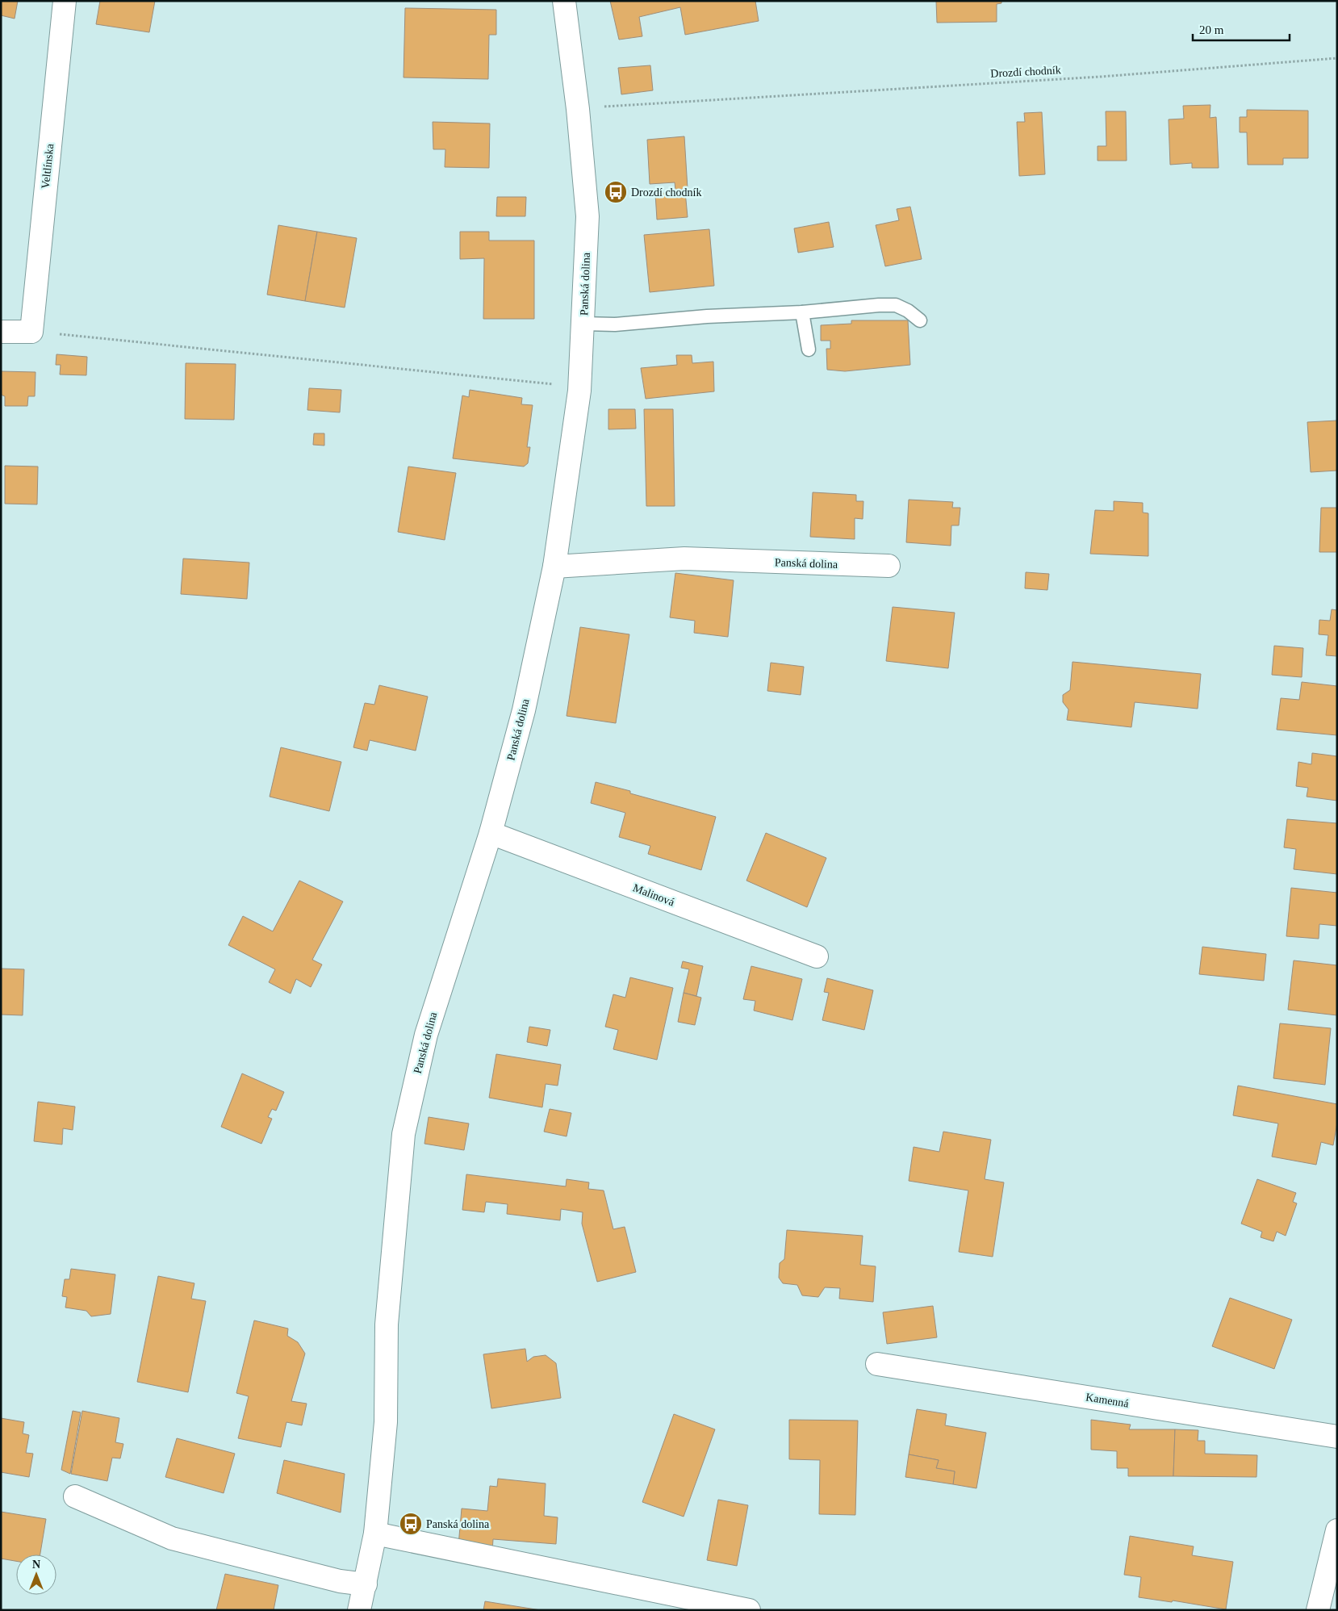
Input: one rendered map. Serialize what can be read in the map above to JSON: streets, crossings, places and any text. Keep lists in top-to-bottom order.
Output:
{
  "streets": {
    "street": [
      "Veltlínska",
      "Panská dolina",
      "Malinová",
      "Kamenná"
    ],
    "path": ["Drozdí chodník"]
  },
  "crossings": [
    ["Drozdí chodník", "Panská dolina"],
    ["Panská dolina", "Malinová"]
  ],
  "places": {
    "bus stop": ["Drozdí chodník", "Panská dolina"]
  },
  "scale_bar": "20 m",
  "north": "top"
}
